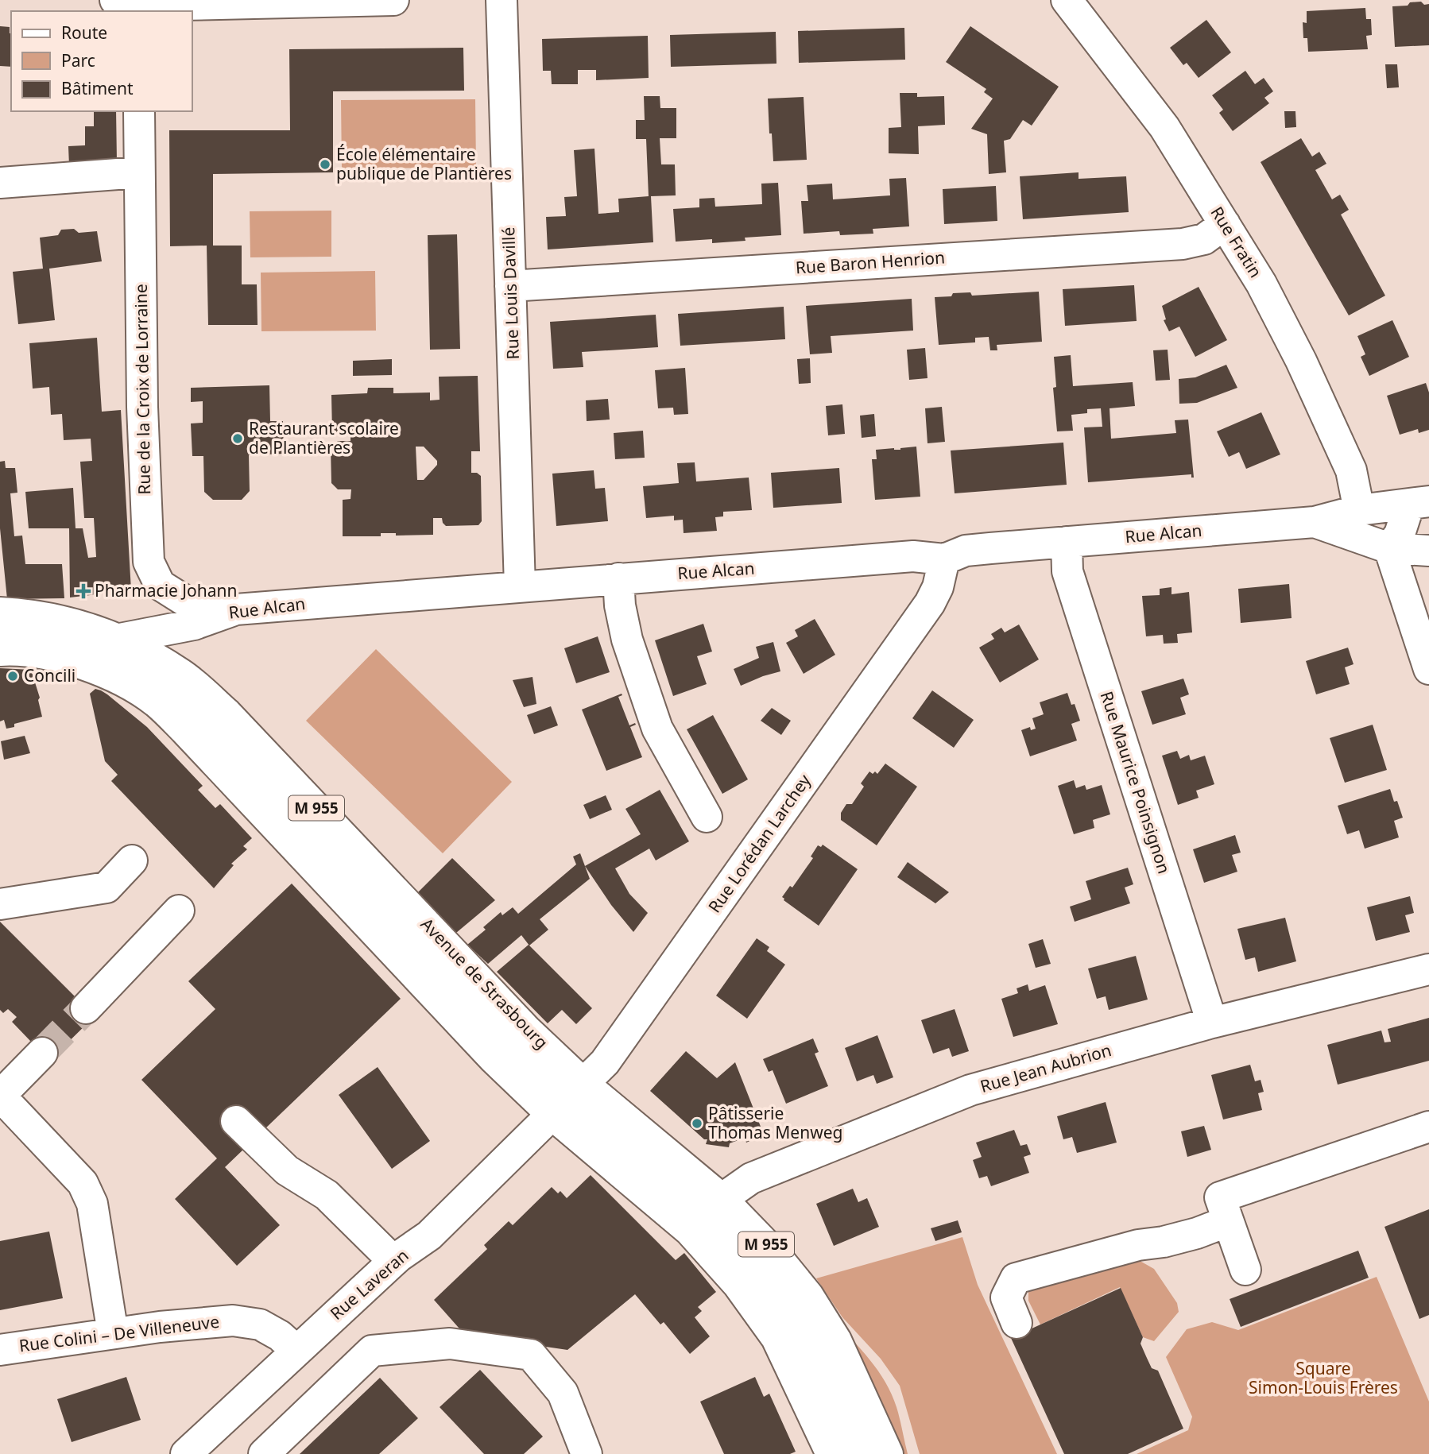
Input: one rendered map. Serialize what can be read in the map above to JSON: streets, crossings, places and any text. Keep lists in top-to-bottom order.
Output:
{
  "streets": {
    "street": [
      "Rue Fratin",
      "Rue Baron Henrion",
      "Rue Louis Davillé",
      "Rue de la Croix de Lorraine",
      "Rue Alcan",
      "Rue Maurice Poinsignon",
      "M 955",
      "Rue Lorédan Larchey",
      "Avenue de Strasbourg",
      "Rue Jean Aubrion",
      "Rue Laveran",
      "Rue Colini – De Villeneuve"
    ]
  },
  "crossings": [
    ["Rue Fratin", "Rue Baron Henrion"],
    ["Rue Baron Henrion", "Rue Louis Davillé"],
    ["Rue Louis Davillé", "Rue Alcan"],
    ["Rue de la Croix de Lorraine", "Rue Alcan"],
    ["Rue Alcan", "Rue Maurice Poinsignon"],
    ["Rue Alcan", "Rue Lorédan Larchey"],
    ["Rue Alcan", "Avenue de Strasbourg"],
    ["Rue Maurice Poinsignon", "Rue Jean Aubrion"],
    ["Rue Lorédan Larchey", "Avenue de Strasbourg"],
    ["Rue Lorédan Larchey", "Rue Laveran"],
    ["Avenue de Strasbourg", "Rue Jean Aubrion"],
    ["Avenue de Strasbourg", "Rue Laveran"],
    ["Rue Laveran", "Rue Colini – De Villeneuve"]
  ],
  "parks": ["Square Simon-Louis Frères"],
  "places": {
    "other": [
      "École élémentaire publique de Plantières",
      "Restaurant scolaire de Plantières",
      "Concili",
      "Pâtisserie Thomas Menweg"
    ],
    "health": ["Pharmacie Johann"]
  },
  "legend": ["Route", "Parc", "Bâtiment"]
}
